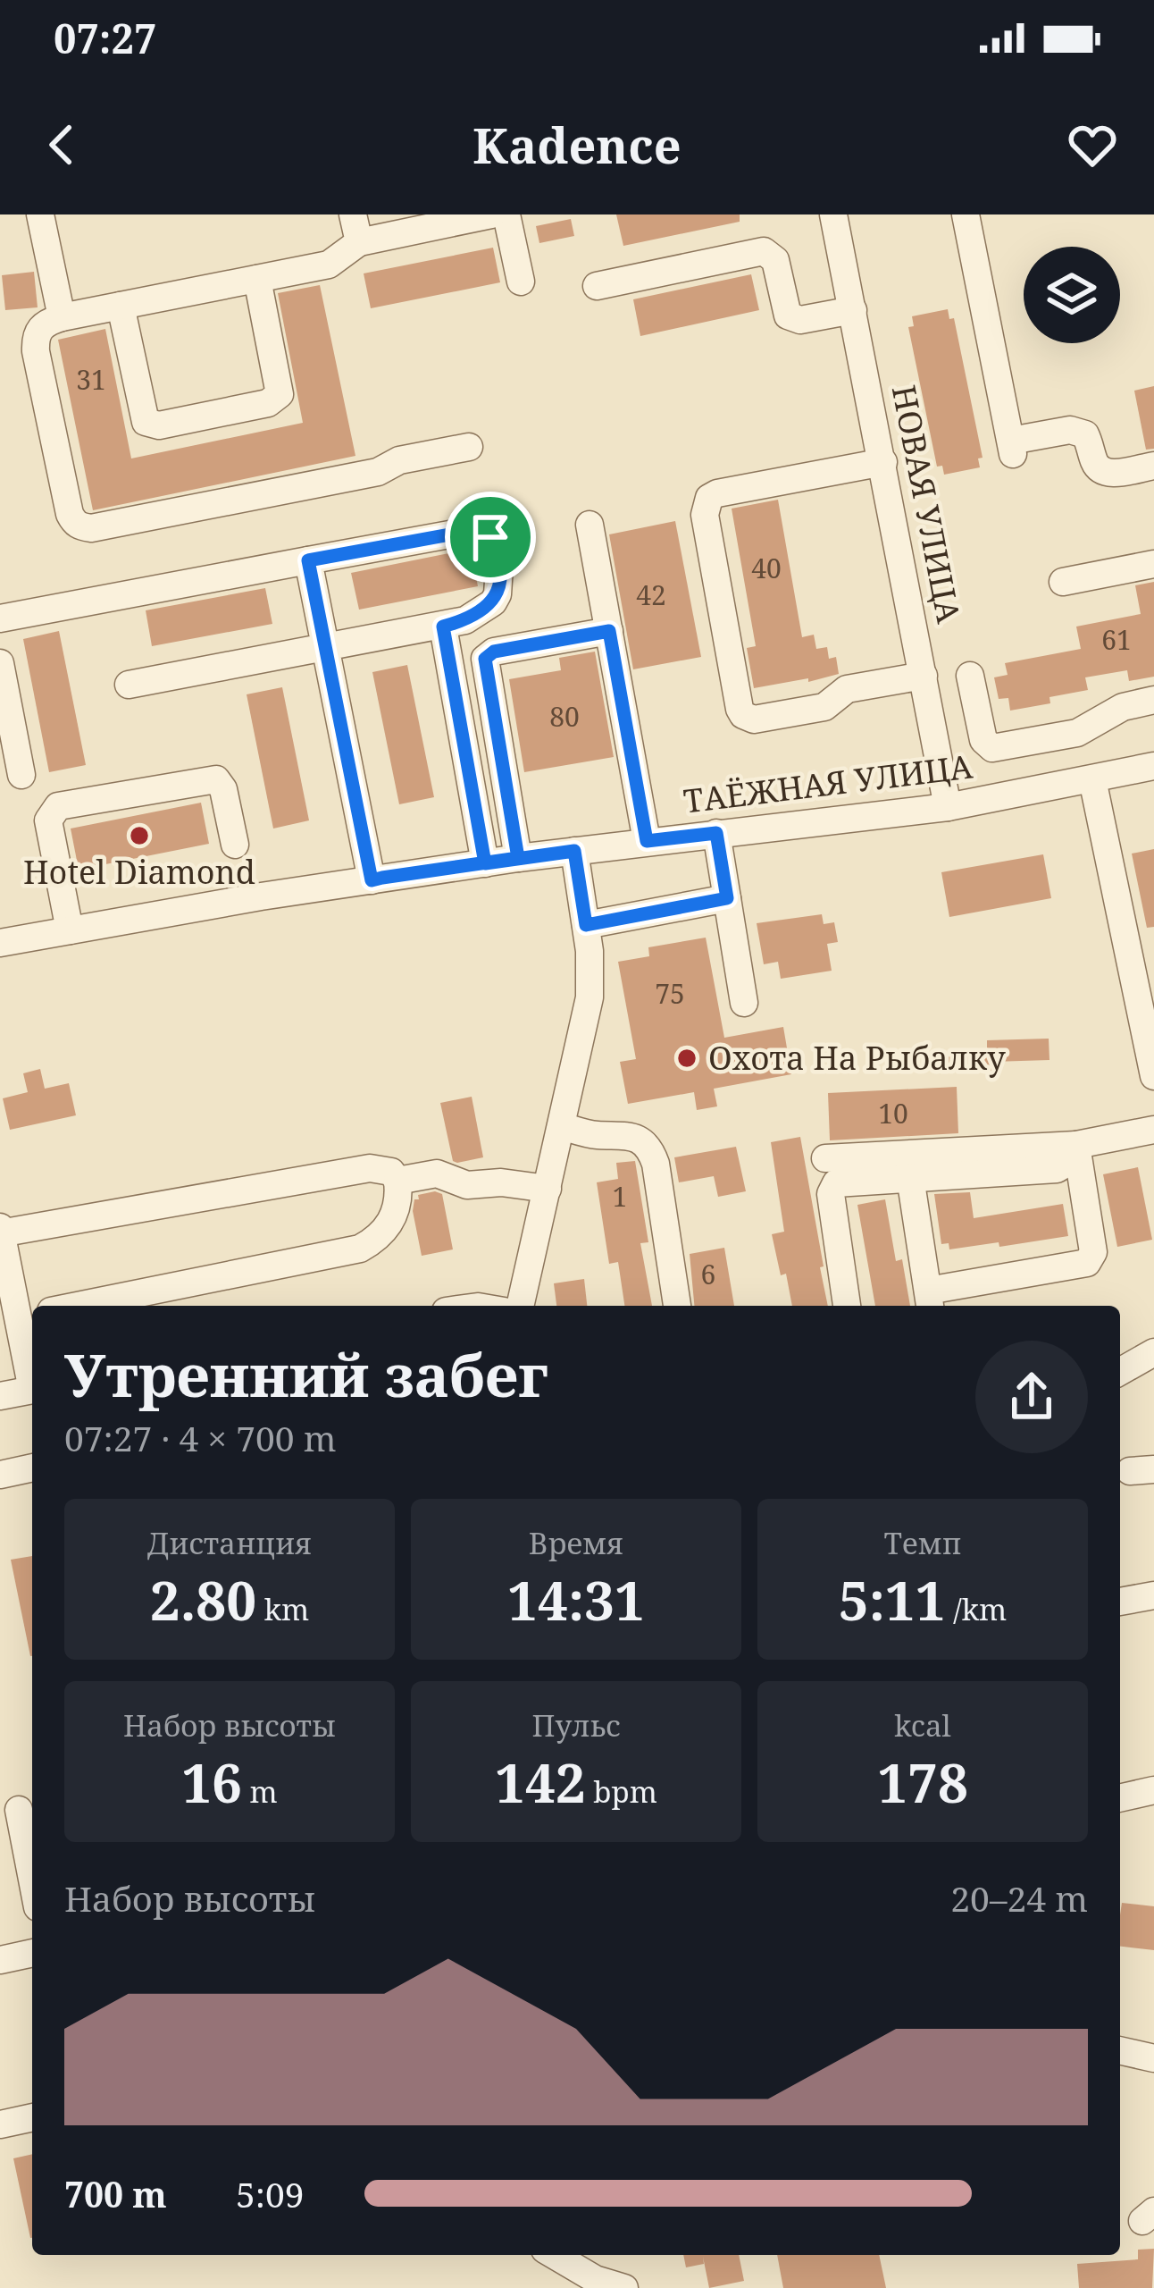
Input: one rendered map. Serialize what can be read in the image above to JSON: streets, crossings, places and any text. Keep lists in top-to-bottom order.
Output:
{
  "streets": {
    "street": ["НОВАЯ УЛИЦА", "ТАЁЖНАЯ УЛИЦА"]
  },
  "crossings": [
    ["НОВАЯ УЛИЦА", "ТАЁЖНАЯ УЛИЦА"]
  ],
  "places": ["Hotel Diamond", "Охота На Рыбалку"],
  "house_numbers": [
    "31",
    "40",
    "42",
    "61",
    "80",
    "75",
    "10",
    "1",
    "6"
  ],
  "page": {
    "status": "07:27",
    "header": "Kadence",
    "heading": ["Утренний забег", "07:27 · 4 × 700 m"],
    "stats": [
      ["Дистанция", "2.80 km"],
      ["Время", "14:31"],
      ["Темп", "5:11 /km"],
      ["Набор высоты", "16 m"],
      ["Пульс", "142 bpm"],
      ["kcal", "178"]
    ],
    "chart": ["Набор высоты", "20–24 m"],
    "list": [
      {
        "name": "700 m",
        "note": "5:09"
      }
    ]
  }
}
